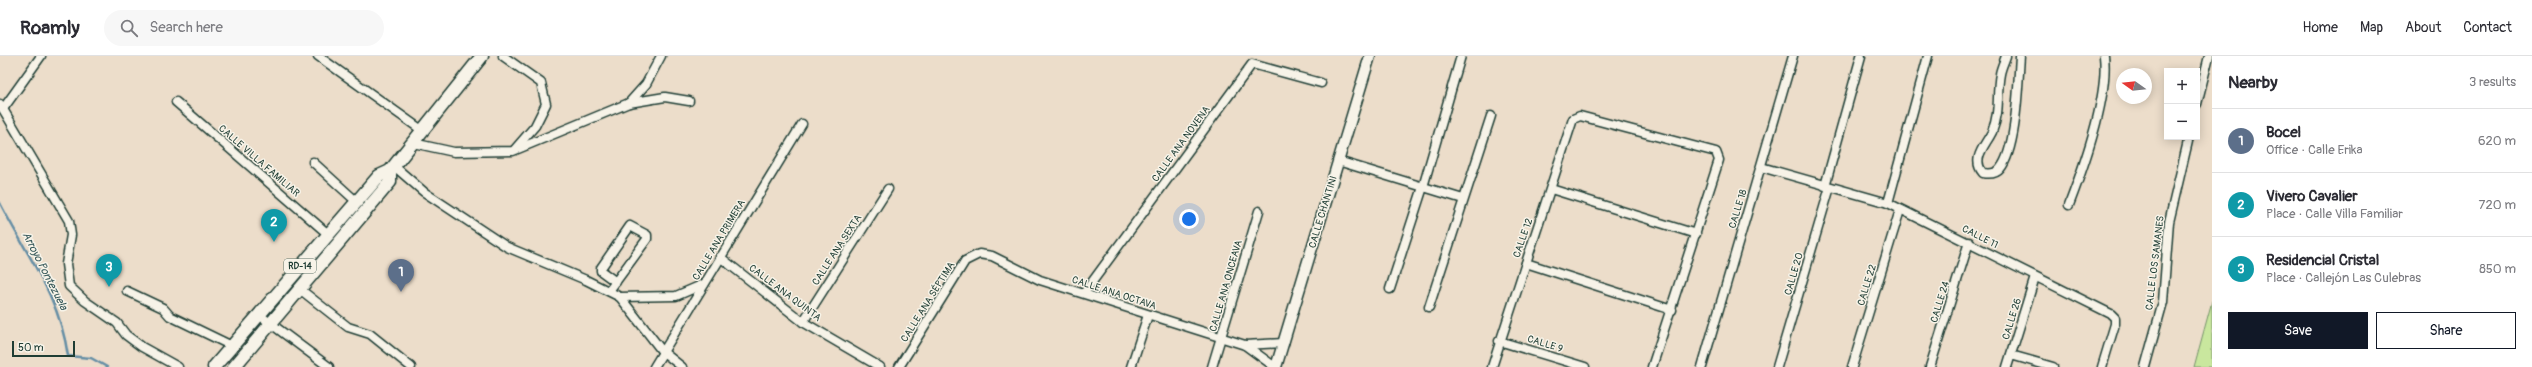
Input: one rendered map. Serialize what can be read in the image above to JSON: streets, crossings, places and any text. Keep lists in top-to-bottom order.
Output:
{
  "streets": {
    "main road": ["RD-14"],
    "street": [
      "CALLE ANA NOVENA",
      "CALLE VILLA FAMILIAR",
      "CALLE 18",
      "CALLE CHANTINI",
      "CALLE 11",
      "CALLE 12",
      "CALLE ANA PRIMERA",
      "CALLE ANA SEXTA",
      "CALLE LOS SAMANES",
      "CALLE 20",
      "CALLE 22",
      "CALLE ANA ONCEAVA",
      "CALLE ANA QUINTA",
      "CALLE ANA OCTAVA",
      "CALLE ANA SÉPTIMA",
      "CALLE 24",
      "CALLE 26",
      "CALLE 9"
    ]
  },
  "crossings": [
    ["CALLE ANA NOVENA", "CALLE ANA OCTAVA"],
    ["CALLE VILLA FAMILIAR", "RD-14"],
    ["CALLE 18", "CALLE 11"],
    ["CALLE CHANTINI", "CALLE ANA OCTAVA"],
    ["CALLE 11", "CALLE 20"],
    ["CALLE 11", "CALLE 22"],
    ["CALLE 11", "CALLE 24"],
    ["CALLE 11", "CALLE 26"],
    ["CALLE 12", "CALLE 9"],
    ["CALLE ANA PRIMERA", "CALLE ANA QUINTA"],
    ["CALLE ANA SEXTA", "CALLE ANA QUINTA"],
    ["CALLE ANA ONCEAVA", "CALLE ANA OCTAVA"],
    ["CALLE ANA OCTAVA", "CALLE ANA SÉPTIMA"]
  ],
  "water": ["Arroyo Pontezuela"],
  "scale_bar": "50 m",
  "north": "left",
  "page": {
    "header": "Roamly",
    "search": "Search here",
    "nav": [
      "Home",
      "Map",
      "About",
      "Contact"
    ],
    "heading": ["Nearby", "3 results"],
    "map_buttons": ["+", "−"],
    "list": [
      {
        "mark": "1",
        "name": "Bocel",
        "note": "Office · Calle Erika",
        "value": "620 m"
      },
      {
        "mark": "2",
        "name": "Vivero Cavalier",
        "note": "Place · Calle Villa Familiar",
        "value": "720 m"
      },
      {
        "mark": "3",
        "name": "Residencial Cristal",
        "note": "Place · Callejón Las Culebras",
        "value": "850 m"
      }
    ],
    "pins": ["2", "3", "1"],
    "buttons": ["Save", "Share"],
    "scale": "50 m"
  }
}
